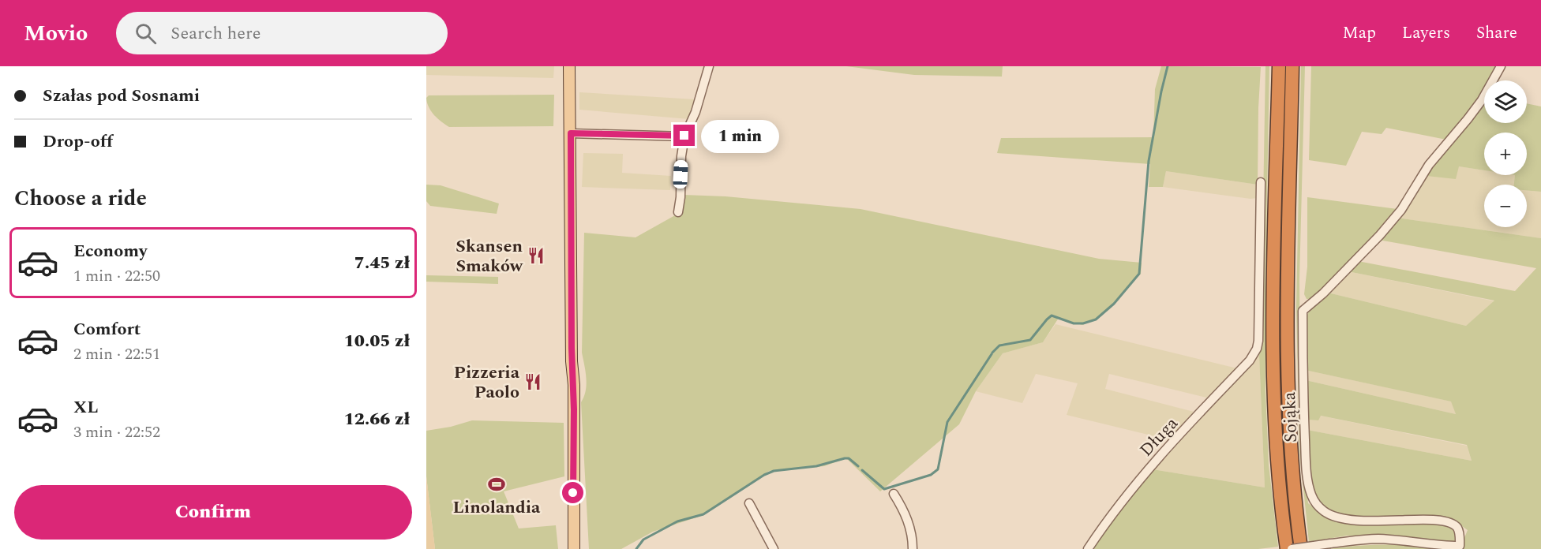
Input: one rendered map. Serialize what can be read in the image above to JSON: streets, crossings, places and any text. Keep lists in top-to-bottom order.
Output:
{
  "streets": {
    "street": ["Sojąka", "Długa"]
  },
  "places": {
    "restaurant": ["Skansen Smaków", "Pizzeria Paolo"],
    "sports": ["Linolandia"]
  },
  "page": {
    "header": "Movio",
    "search": "Search here",
    "nav": ["Map", "Layers", "Share"],
    "banner": ["Szałas pod Sosnami", "Drop-off"],
    "map_buttons": ["+", "−"],
    "bubble": "1 min",
    "heading": "Choose a ride",
    "list": [
      {
        "name": "Economy",
        "note": "1 min · 22:50",
        "value": "7.45 zł"
      },
      {
        "name": "Comfort",
        "note": "2 min · 22:51",
        "value": "10.05 zł"
      },
      {
        "name": "XL",
        "note": "3 min · 22:52",
        "value": "12.66 zł"
      }
    ],
    "buttons": "Confirm"
  }
}
